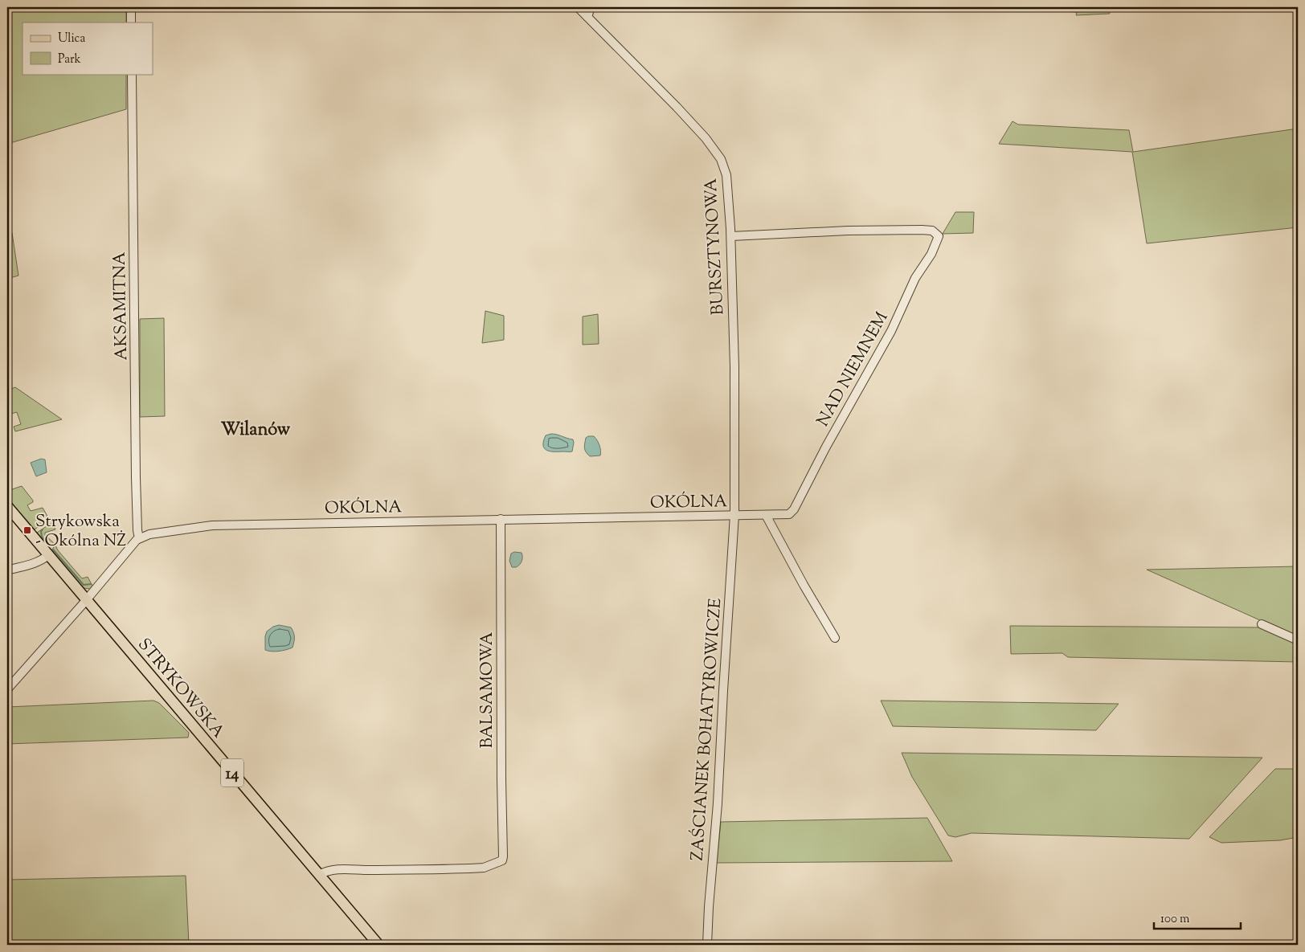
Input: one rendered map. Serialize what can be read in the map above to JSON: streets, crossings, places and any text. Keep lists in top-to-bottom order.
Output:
{
  "streets": {
    "main road": ["STRYKOWSKA", "14"],
    "street": [
      "BURSZTYNOWA",
      "AKSAMITNA",
      "NAD NIEMNEM",
      "OKÓLNA",
      "BALSAMOWA",
      "ZAŚCIANEK BOHATYROWICZE"
    ]
  },
  "crossings": [
    ["BURSZTYNOWA", "NAD NIEMNEM"],
    ["BURSZTYNOWA", "OKÓLNA"],
    ["BURSZTYNOWA", "ZAŚCIANEK BOHATYROWICZE"],
    ["AKSAMITNA", "OKÓLNA"],
    ["NAD NIEMNEM", "OKÓLNA"],
    ["OKÓLNA", "BALSAMOWA"],
    ["OKÓLNA", "ZAŚCIANEK BOHATYROWICZE"],
    ["STRYKOWSKA", "BALSAMOWA"]
  ],
  "districts": ["Wilanów"],
  "places": {
    "transit": ["Strykowska - Okólna NŻ"]
  },
  "legend": ["Ulica", "Park"],
  "scale_bar": "100 m"
}
